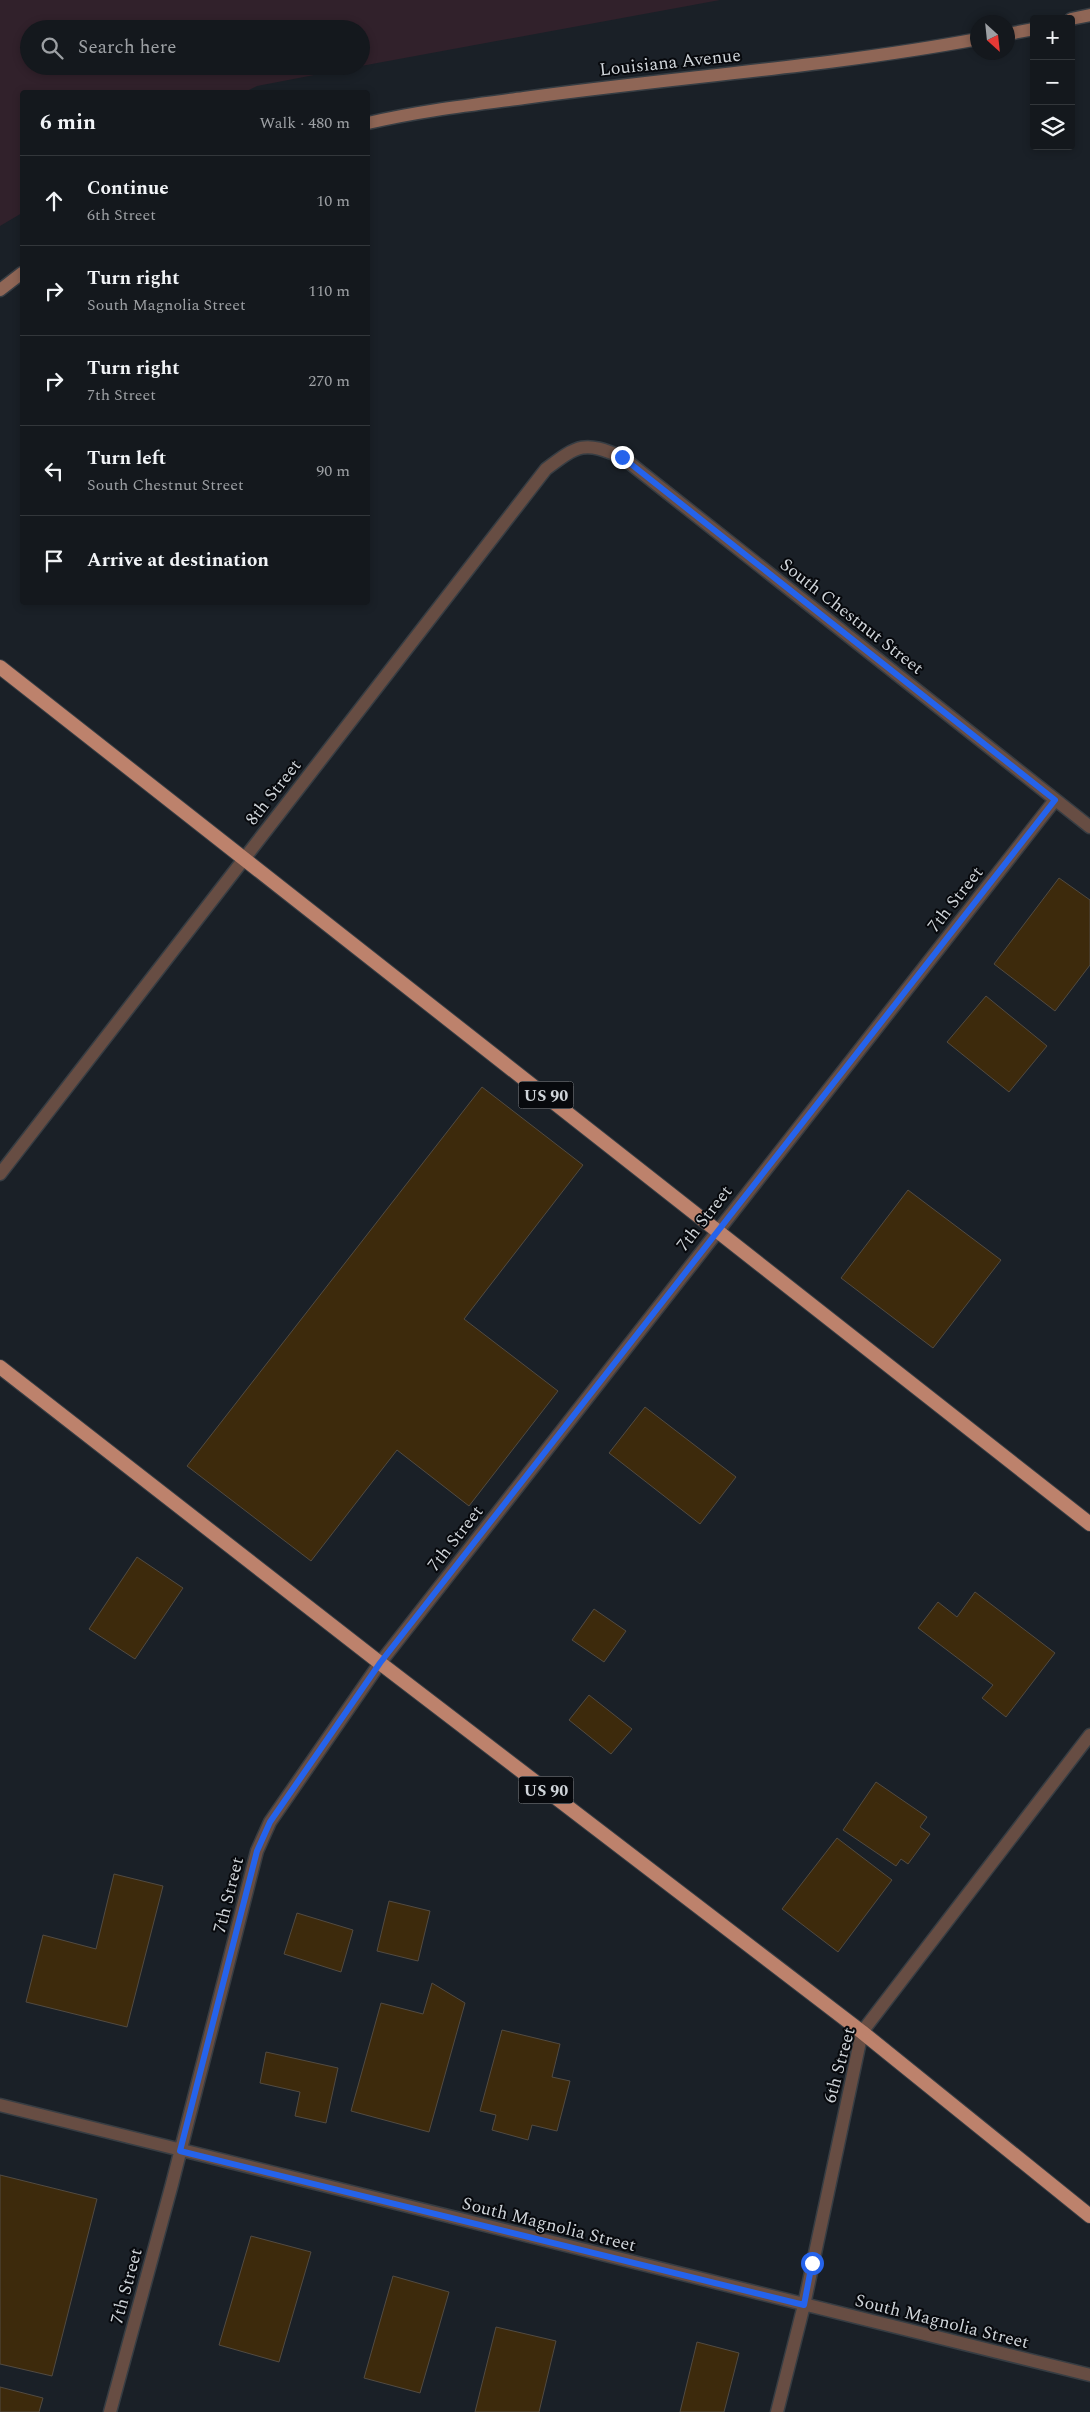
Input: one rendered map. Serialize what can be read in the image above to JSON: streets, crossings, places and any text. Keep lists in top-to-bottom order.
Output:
{
  "streets": {
    "highway": ["US 90"],
    "main road": ["Louisiana Avenue"],
    "street": [
      "South Chestnut Street",
      "8th Street",
      "7th Street",
      "6th Street",
      "South Magnolia Street"
    ]
  },
  "crossings": [
    ["South Chestnut Street", "8th Street"],
    ["South Chestnut Street", "7th Street"],
    ["8th Street", "US 90"],
    ["7th Street", "US 90"],
    ["7th Street", "South Magnolia Street"],
    ["US 90", "6th Street"],
    ["6th Street", "South Magnolia Street"]
  ],
  "north": "bottom right",
  "page": {
    "map_buttons": ["+", "−"],
    "search": "Search here",
    "heading": ["6 min", "Walk · 480 m"],
    "list": [
      ["Continue", "6th Street", "10 m"],
      ["Turn right", "South Magnolia Street", "110 m"],
      ["Turn right", "7th Street", "270 m"],
      ["Turn left", "South Chestnut Street", "90 m"],
      "Arrive at destination"
    ]
  }
}
